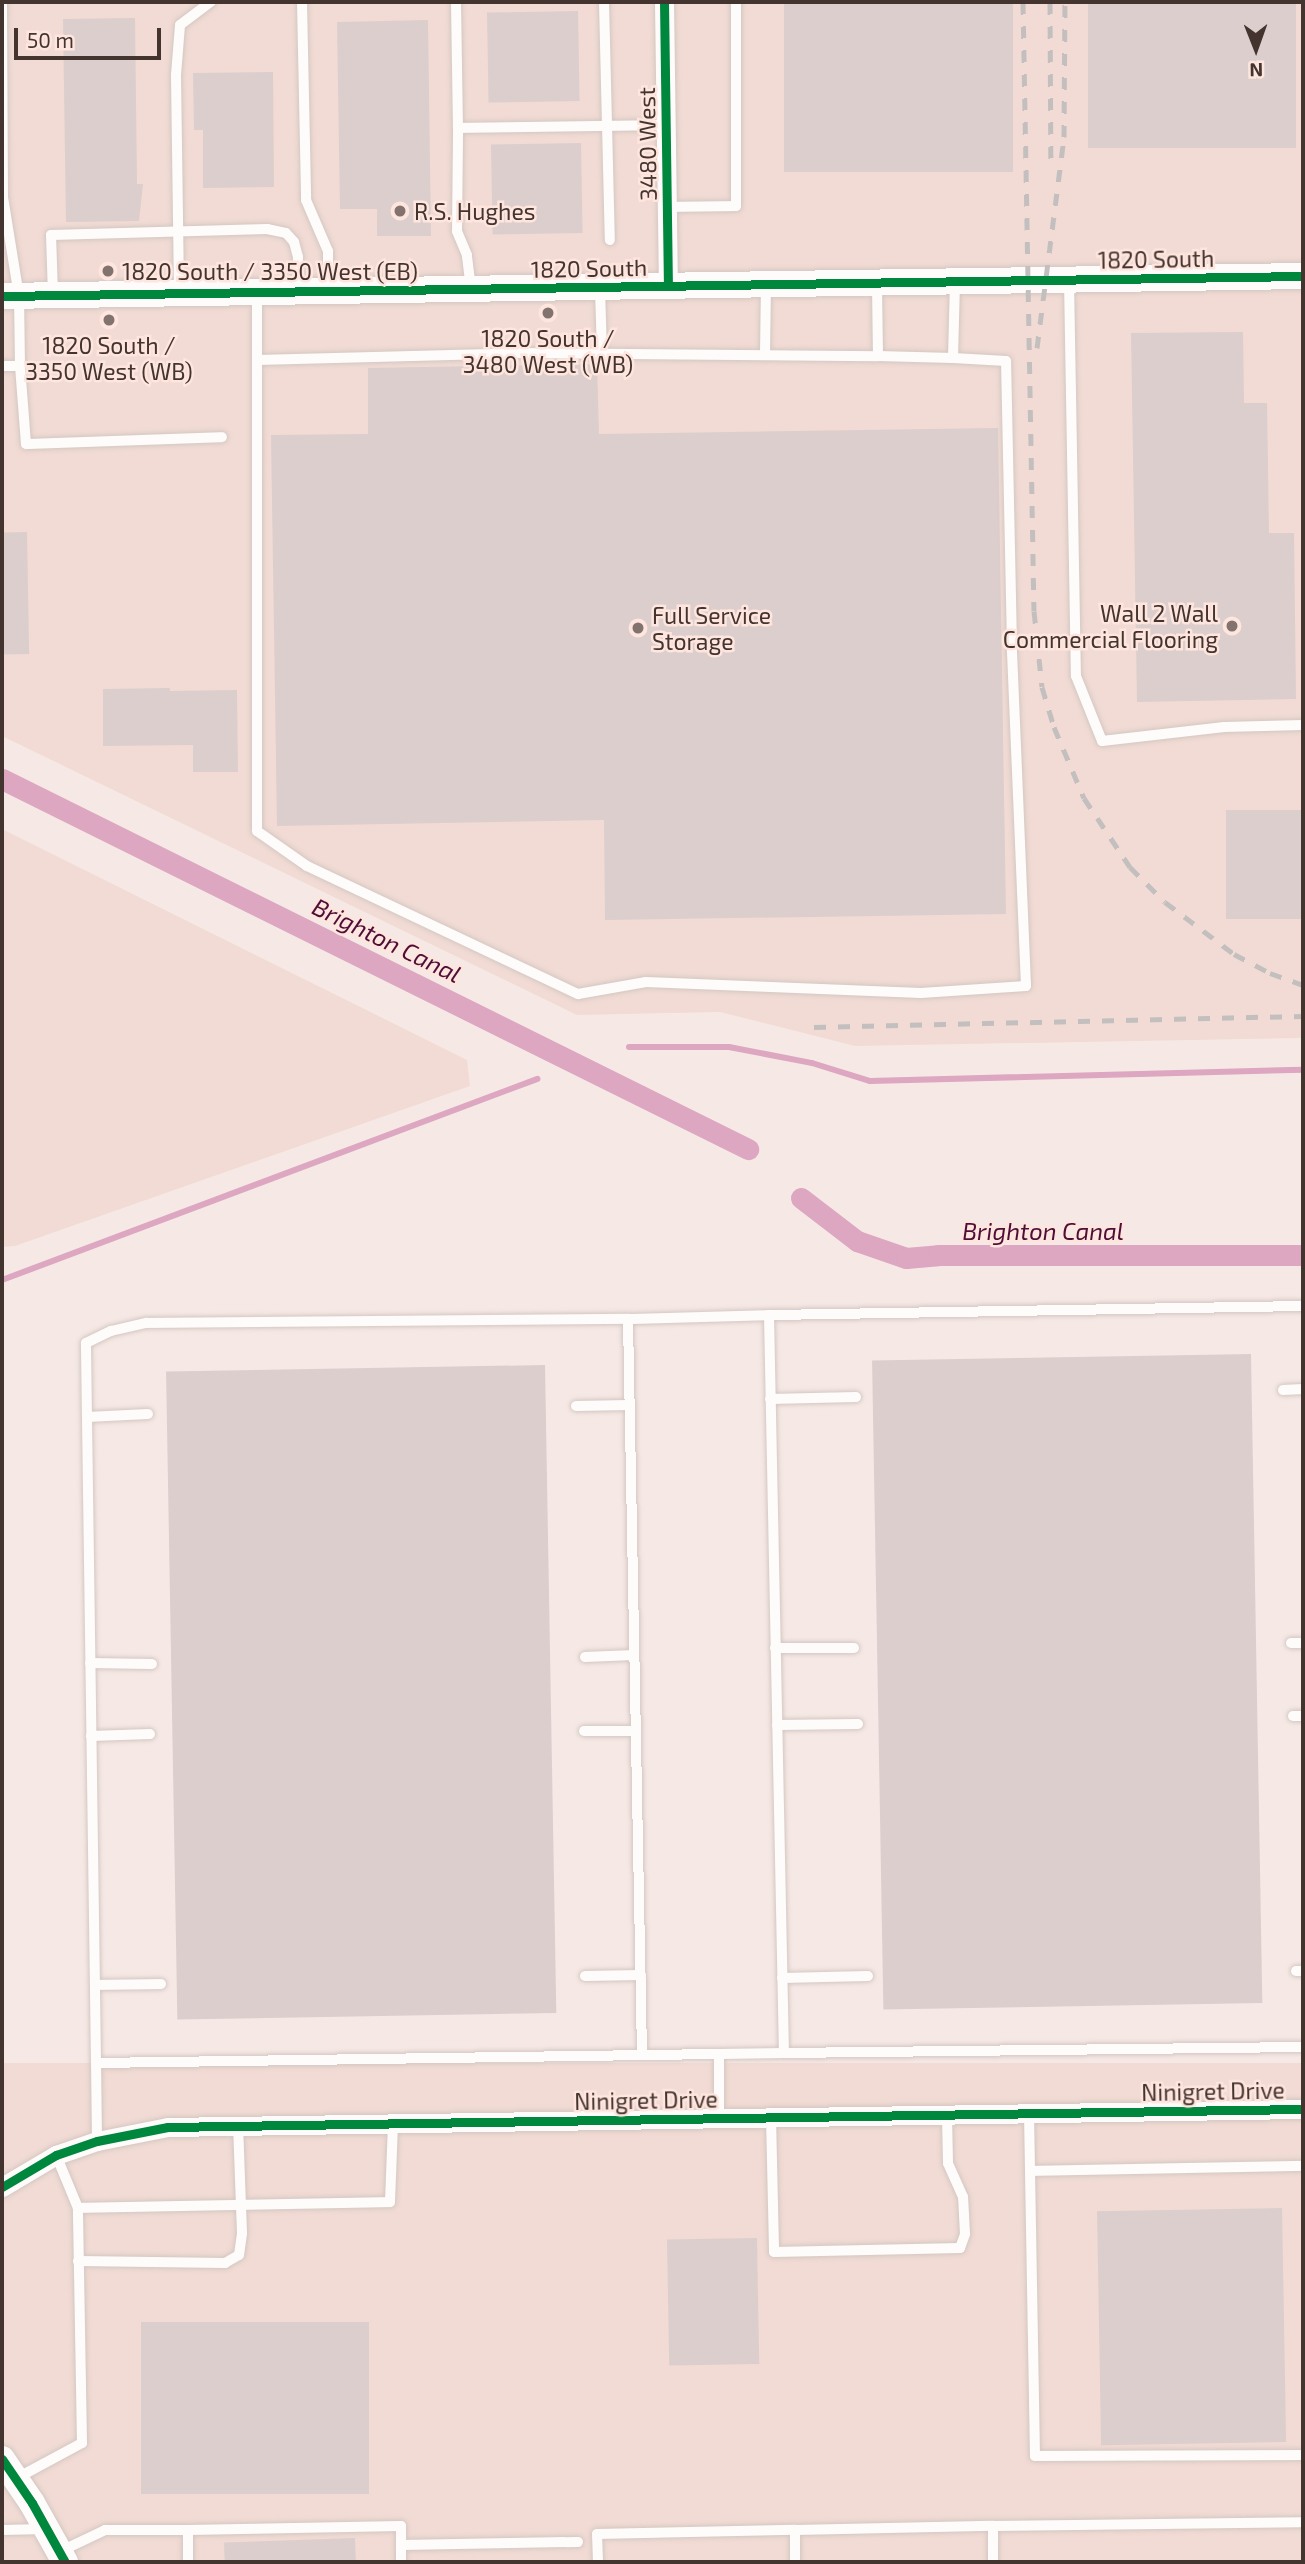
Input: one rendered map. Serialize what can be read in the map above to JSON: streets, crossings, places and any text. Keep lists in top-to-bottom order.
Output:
{
  "streets": {
    "street": ["3480 West", "1820 South", "Ninigret Drive"]
  },
  "crossings": [
    ["3480 West", "1820 South"]
  ],
  "water": ["Brighton Canal"],
  "places": [
    "R.S. Hughes",
    "1820 South / 3350 West (EB)",
    "1820 South / 3480 West (WB)",
    "1820 South / 3350 West (WB)",
    "Wall 2 Wall Commercial Flooring",
    "Full Service Storage"
  ],
  "scale_bar": "50 m",
  "north": "bottom"
}
